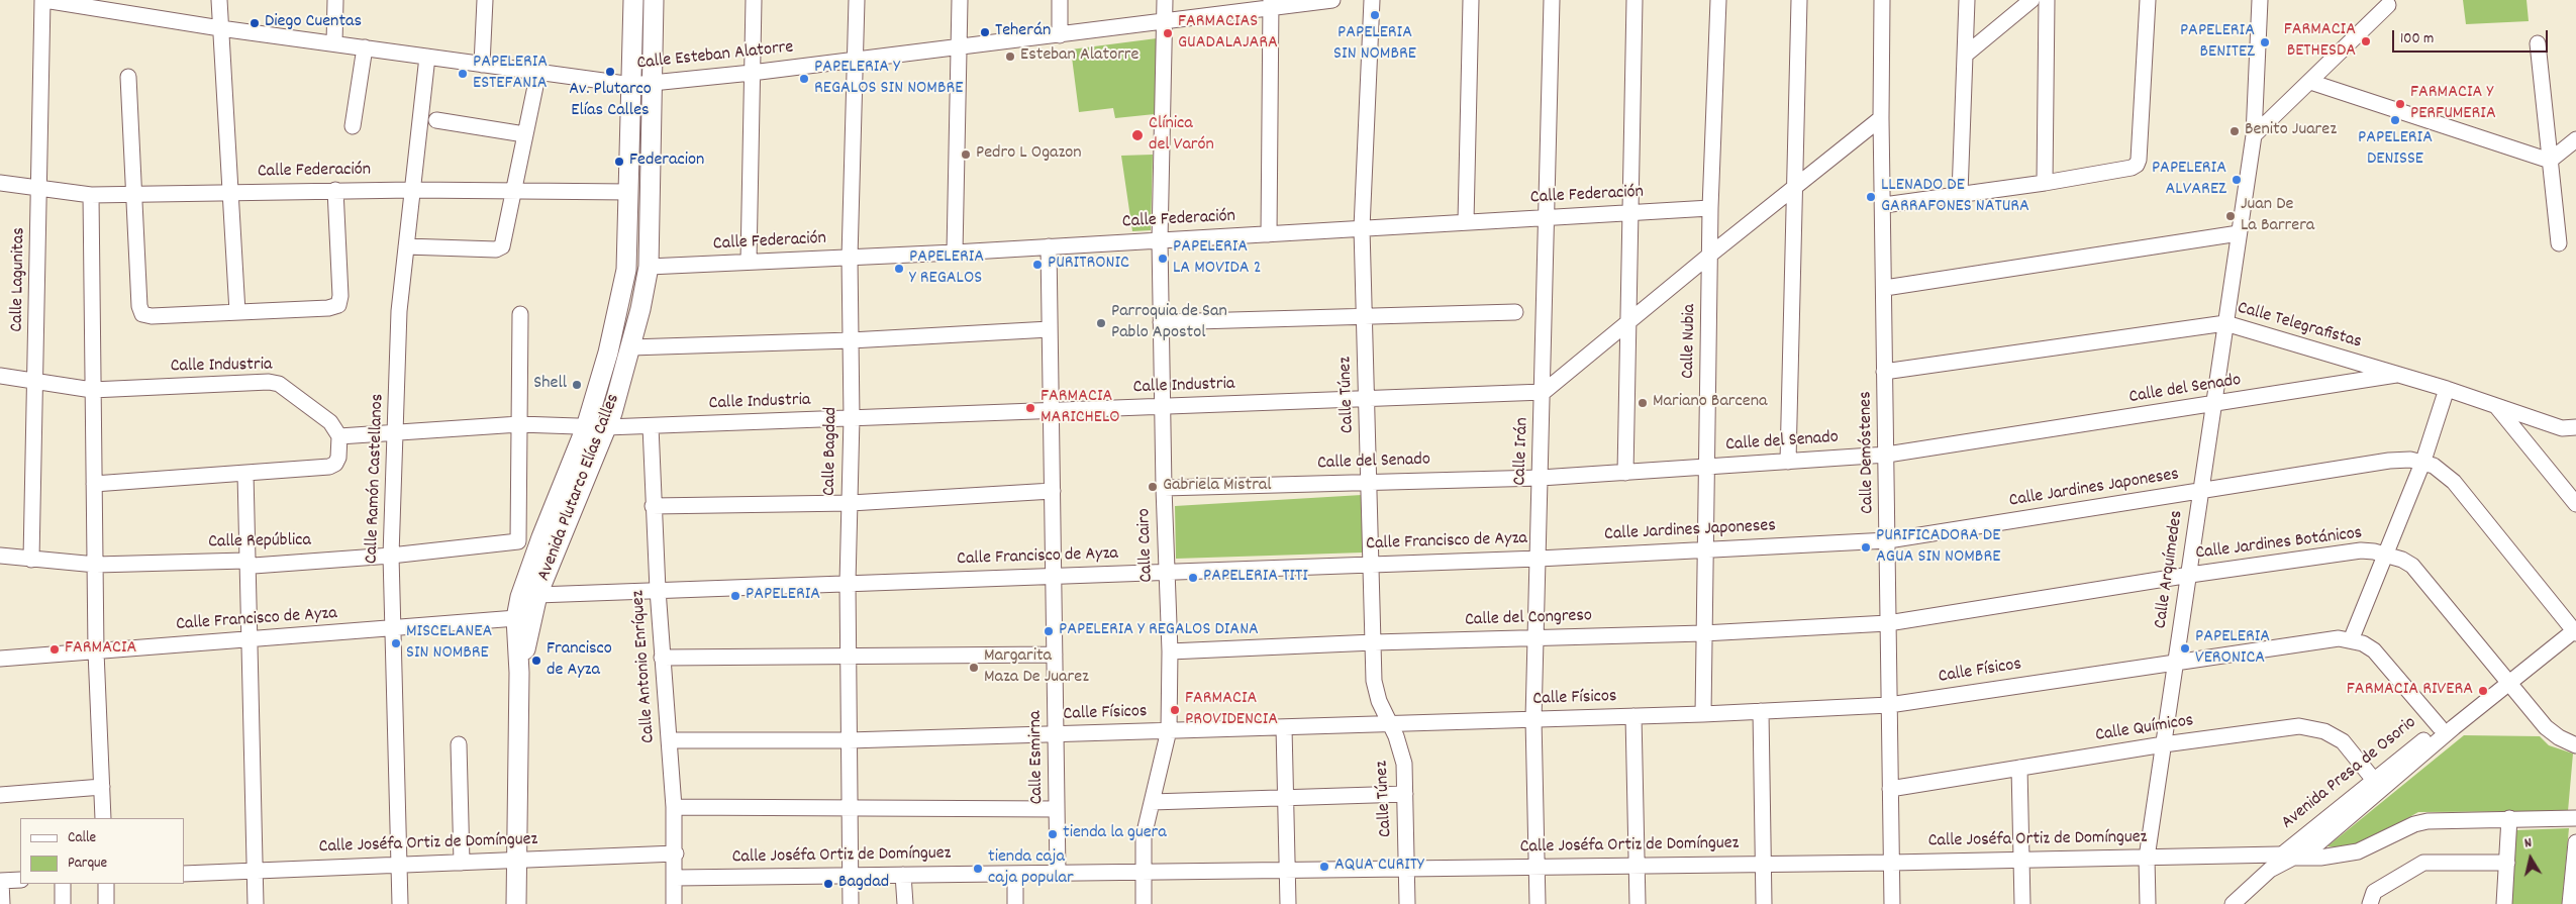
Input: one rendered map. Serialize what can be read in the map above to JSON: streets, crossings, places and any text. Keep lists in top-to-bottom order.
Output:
{
  "streets": {
    "main road": ["Avenida Plutarco Elías Calles"],
    "street": [
      "Calle Esteban Alatorre",
      "Calle Federación",
      "Calle Lagunitas",
      "Calle Telegrafistas",
      "Calle Nubia",
      "Calle Industria",
      "Calle del Senado",
      "Calle Túnez",
      "Calle Bagdad",
      "Calle Irán",
      "Calle Demóstenes",
      "Calle Ramón Castellanos",
      "Calle Jardines Japoneses",
      "Calle República",
      "Calle Francisco de Ayza",
      "Calle Jardines Botánicos",
      "Calle Cairo",
      "Calle Arquímedes",
      "Calle del Congreso",
      "Calle Antonio Enríquez",
      "Calle Físicos",
      "Calle Químicos",
      "Calle Esmirna",
      "Avenida Presa de Osorio",
      "Calle Joséfa Ortiz de Domínguez"
    ]
  },
  "crossings": [
    ["Calle Esteban Alatorre", "Calle Lagunitas"],
    ["Calle Esteban Alatorre", "Calle Bagdad"],
    ["Calle Esteban Alatorre", "Calle Ramón Castellanos"],
    ["Calle Esteban Alatorre", "Avenida Plutarco Elías Calles"],
    ["Calle Esteban Alatorre", "Calle Cairo"],
    ["Calle Federación", "Calle Lagunitas"],
    ["Calle Federación", "Calle Nubia"],
    ["Calle Federación", "Calle Túnez"],
    ["Calle Federación", "Calle Bagdad"],
    ["Calle Federación", "Calle Irán"],
    ["Calle Federación", "Calle Ramón Castellanos"],
    ["Calle Federación", "Avenida Plutarco Elías Calles"],
    ["Calle Federación", "Calle Cairo"],
    ["Calle Federación", "Calle Esmirna"],
    ["Calle Lagunitas", "Calle Industria"],
    ["Calle Lagunitas", "Calle República"],
    ["Calle Telegrafistas", "Calle del Senado"],
    ["Calle Telegrafistas", "Calle Demóstenes"],
    ["Calle Telegrafistas", "Calle Arquímedes"],
    ["Calle Nubia", "Calle del Senado"],
    ["Calle Nubia", "Calle Jardines Japoneses"],
    ["Calle Nubia", "Calle del Congreso"],
    ["Calle Nubia", "Calle Físicos"],
    ["Calle Industria", "Calle Túnez"],
    ["Calle Industria", "Calle Bagdad"],
    ["Calle Industria", "Calle Irán"],
    ["Calle Industria", "Calle Ramón Castellanos"],
    ["Calle Industria", "Avenida Plutarco Elías Calles"],
    ["Calle Industria", "Calle República"],
    ["Calle Industria", "Calle Cairo"],
    ["Calle Industria", "Calle Antonio Enríquez"],
    ["Calle Industria", "Calle Esmirna"],
    ["Calle del Senado", "Calle Túnez"],
    ["Calle del Senado", "Calle Irán"],
    ["Calle del Senado", "Calle Demóstenes"],
    ["Calle del Senado", "Calle Cairo"],
    ["Calle del Senado", "Calle Arquímedes"],
    ["Calle Túnez", "Calle Francisco de Ayza"],
    ["Calle Túnez", "Calle del Congreso"],
    ["Calle Túnez", "Calle Físicos"],
    ["Calle Túnez", "Calle Joséfa Ortiz de Domínguez"],
    ["Calle Bagdad", "Calle Francisco de Ayza"],
    ["Calle Bagdad", "Calle Físicos"],
    ["Calle Bagdad", "Calle Joséfa Ortiz de Domínguez"],
    ["Calle Irán", "Calle Jardines Japoneses"],
    ["Calle Irán", "Calle Francisco de Ayza"],
    ["Calle Irán", "Calle del Congreso"],
    ["Calle Irán", "Calle Físicos"],
    ["Calle Irán", "Calle Joséfa Ortiz de Domínguez"],
    ["Calle Demóstenes", "Calle Jardines Japoneses"],
    ["Calle Demóstenes", "Calle Jardines Botánicos"],
    ["Calle Demóstenes", "Calle del Congreso"],
    ["Calle Demóstenes", "Calle Físicos"],
    ["Calle Demóstenes", "Calle Químicos"],
    ["Calle Demóstenes", "Calle Joséfa Ortiz de Domínguez"],
    ["Calle Ramón Castellanos", "Calle República"],
    ["Calle Ramón Castellanos", "Calle Francisco de Ayza"],
    ["Calle Ramón Castellanos", "Calle Joséfa Ortiz de Domínguez"],
    ["Avenida Plutarco Elías Calles", "Calle Francisco de Ayza"],
    ["Avenida Plutarco Elías Calles", "Calle Joséfa Ortiz de Domínguez"],
    ["Calle Jardines Japoneses", "Calle Francisco de Ayza"],
    ["Calle Jardines Japoneses", "Calle Arquímedes"],
    ["Calle Francisco de Ayza", "Calle Cairo"],
    ["Calle Francisco de Ayza", "Calle Antonio Enríquez"],
    ["Calle Francisco de Ayza", "Calle Esmirna"],
    ["Calle Jardines Botánicos", "Calle Arquímedes"],
    ["Calle Jardines Botánicos", "Calle del Congreso"],
    ["Calle Jardines Botánicos", "Avenida Presa de Osorio"],
    ["Calle Cairo", "Calle del Congreso"],
    ["Calle Cairo", "Calle Físicos"],
    ["Calle Cairo", "Calle Joséfa Ortiz de Domínguez"],
    ["Calle Arquímedes", "Calle Físicos"],
    ["Calle Arquímedes", "Calle Químicos"],
    ["Calle Arquímedes", "Calle Joséfa Ortiz de Domínguez"],
    ["Calle Antonio Enríquez", "Calle Físicos"],
    ["Calle Antonio Enríquez", "Calle Joséfa Ortiz de Domínguez"],
    ["Calle Físicos", "Calle Esmirna"],
    ["Calle Físicos", "Avenida Presa de Osorio"],
    ["Calle Químicos", "Avenida Presa de Osorio"],
    ["Calle Esmirna", "Calle Joséfa Ortiz de Domínguez"],
    ["Avenida Presa de Osorio", "Calle Joséfa Ortiz de Domínguez"]
  ],
  "places": [
    "PAPELERIA SIN NOMBRE",
    "Diego Cuentas",
    "Teherán",
    "FARMACIAS GUADALAJARA",
    "FARMACIA BETHESDA",
    "PAPELERIA BENITEZ",
    "Esteban Alatorre",
    "Av. Plutarco Elías Calles",
    "PAPELERIA ESTEFANIA",
    "PAPELERIA Y REGALOS SIN NOMBRE",
    "FARMACIA Y PERFUMERIA",
    "PAPELERIA DENISSE",
    "Benito Juarez",
    "Clínica del Varón",
    "Pedro L Ogazon",
    "Federacion",
    "PAPELERIA ALVAREZ",
    "LLENADO DE GARRAFONES NATURA",
    "Juan De La Barrera",
    "PAPELERIA LA MOVIDA 2",
    "PURITRONIC",
    "PAPELERIA Y REGALOS",
    "Parroquia de San Pablo Apostol",
    "Shell",
    "Mariano Barcena",
    "FARMACIA MARICHELO",
    "Gabriela Mistral",
    "PURIFICADORA DE AGUA SIN NOMBRE",
    "PAPELERIA TITI",
    "PAPELERIA",
    "PAPELERIA Y REGALOS DIANA",
    "MISCELANEA SIN NOMBRE",
    "PAPELERIA VERONICA",
    "FARMACIA",
    "Francisco de Ayza",
    "Margarita Maza De Juarez",
    "FARMACIA RIVERA",
    "FARMACIA PROVIDENCIA",
    "tienda la guera",
    "AQUA CURITY",
    "tienda caja caja popular",
    "Bagdad"
  ],
  "legend": ["Calle", "Parque"],
  "scale_bar": "100 m",
  "north": "top"
}
